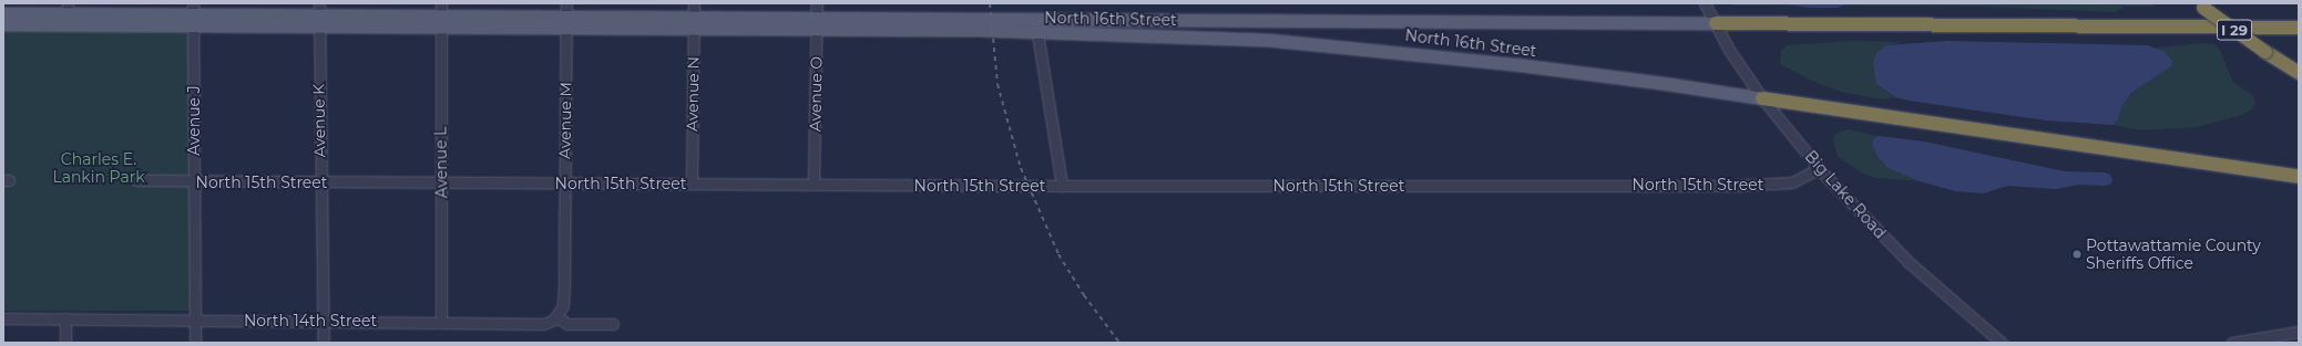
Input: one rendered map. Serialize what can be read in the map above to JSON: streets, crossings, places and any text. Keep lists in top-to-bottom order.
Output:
{
  "streets": {
    "highway": ["I 29"],
    "main road": ["North 16th Street"],
    "street": [
      "Avenue N",
      "Avenue O",
      "Avenue J",
      "Avenue K",
      "Avenue M",
      "Avenue L",
      "North 15th Street",
      "Big Lake Road",
      "North 14th Street"
    ]
  },
  "crossings": [
    ["North 16th Street", "Avenue N"],
    ["North 16th Street", "Avenue O"],
    ["North 16th Street", "Avenue J"],
    ["North 16th Street", "Avenue K"],
    ["North 16th Street", "Avenue M"],
    ["North 16th Street", "Avenue L"],
    ["North 16th Street", "Big Lake Road"],
    ["Avenue N", "North 15th Street"],
    ["Avenue O", "North 15th Street"],
    ["Avenue J", "North 15th Street"],
    ["Avenue J", "North 14th Street"],
    ["Avenue K", "North 15th Street"],
    ["Avenue K", "North 14th Street"],
    ["Avenue M", "North 15th Street"],
    ["Avenue M", "North 14th Street"],
    ["Avenue L", "North 15th Street"],
    ["Avenue L", "North 14th Street"],
    ["North 15th Street", "Big Lake Road"]
  ],
  "parks": ["Charles E. Lankin Park"],
  "places": ["Pottawattamie County Sheriffs Office"]
}
